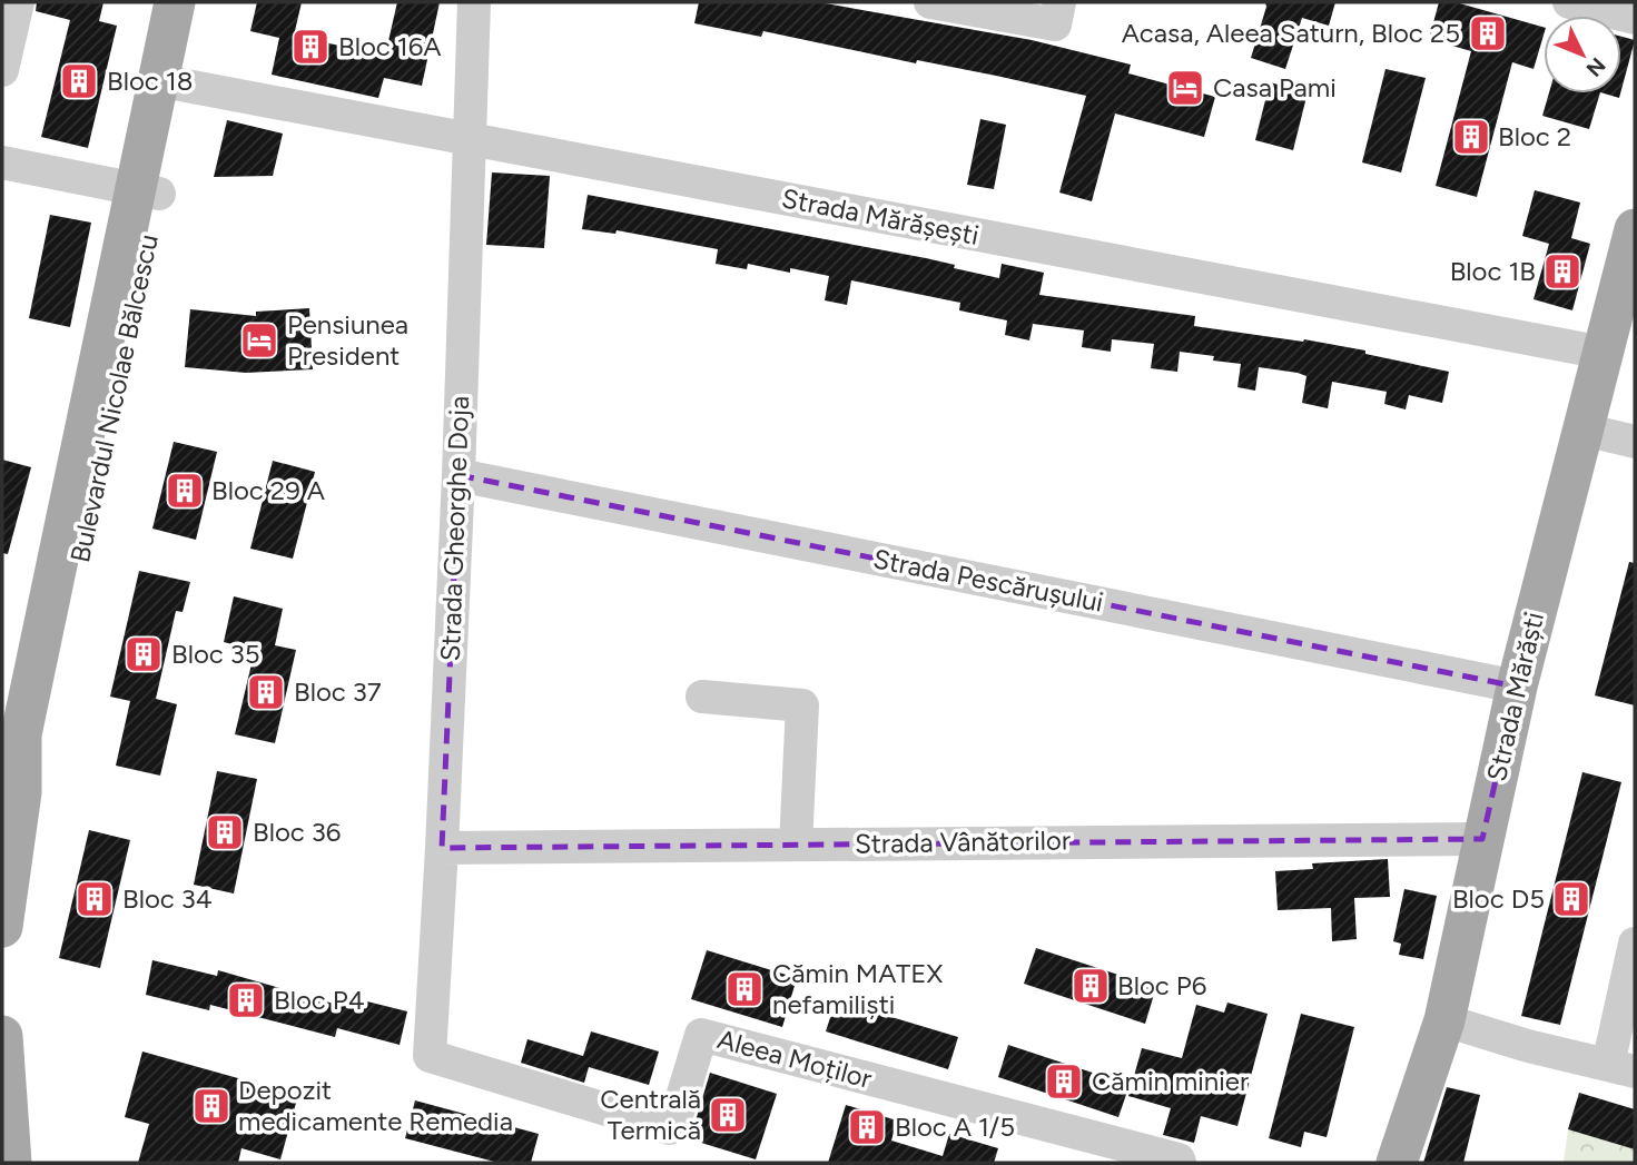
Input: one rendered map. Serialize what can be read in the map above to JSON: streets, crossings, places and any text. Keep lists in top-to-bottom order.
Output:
{
  "streets": {
    "main road": ["Bulevardul Nicolae Bălcescu", "Strada Mărăști"],
    "street": [
      "Strada Mărășești",
      "Strada Gheorghe Doja",
      "Strada Pescărușului",
      "Strada Vânătorilor",
      "Aleea Moților"
    ]
  },
  "crossings": [
    ["Strada Mărășești", "Bulevardul Nicolae Bălcescu"],
    ["Strada Mărășești", "Strada Gheorghe Doja"],
    ["Strada Mărășești", "Strada Mărăști"],
    ["Strada Gheorghe Doja", "Strada Pescărușului"],
    ["Strada Gheorghe Doja", "Strada Vânătorilor"],
    ["Strada Gheorghe Doja", "Aleea Moților"],
    ["Strada Pescărușului", "Strada Mărăști"],
    ["Strada Mărăști", "Strada Vânătorilor"]
  ],
  "places": {
    "building": [
      "Acasa, Aleea Saturn, Bloc 25",
      "Bloc 16A",
      "Bloc 18",
      "Bloc 2",
      "Bloc 1B",
      "Bloc 29 A",
      "Bloc 35",
      "Bloc 37",
      "Bloc 36",
      "Bloc 34",
      "Bloc D5",
      "Bloc P6",
      "Cămin MATEX nefamiliști",
      "Bloc P4",
      "Cămin minier",
      "Depozit medicamente Remedia",
      "Centrală Termică",
      "Bloc A 1/5"
    ],
    "hotel": ["Casa Pami", "Pensiunea President"]
  },
  "north": "bottom right"
}
